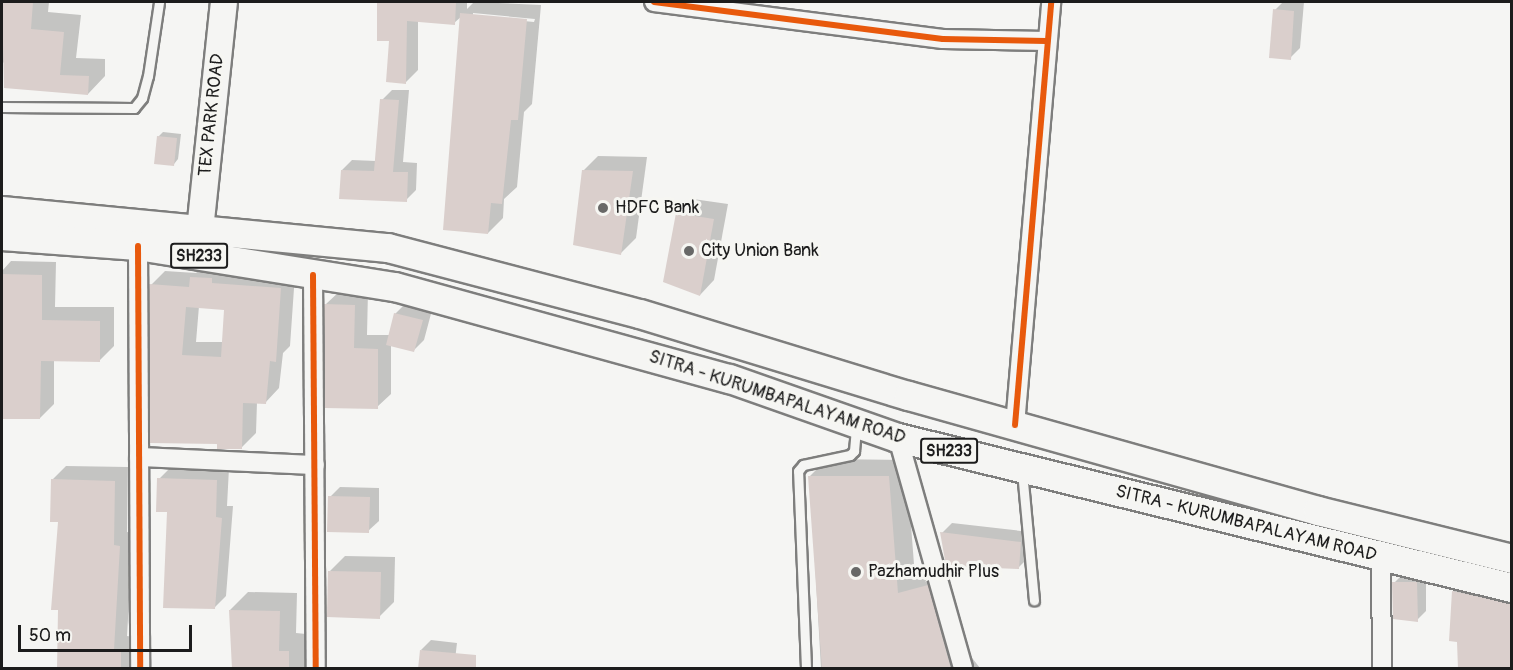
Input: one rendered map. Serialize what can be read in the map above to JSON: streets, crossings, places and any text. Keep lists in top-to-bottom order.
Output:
{
  "streets": {
    "main road": ["SH233", "SITRA - KURUMBAPALAYAM ROAD"],
    "street": ["TEX PARK ROAD"]
  },
  "crossings": [
    ["TEX PARK ROAD", "SH233"],
    ["TEX PARK ROAD", "SITRA - KURUMBAPALAYAM ROAD"]
  ],
  "places": ["HDFC Bank", "City Union Bank", "Pazhamudhir Plus"],
  "scale_bar": "50 m"
}
